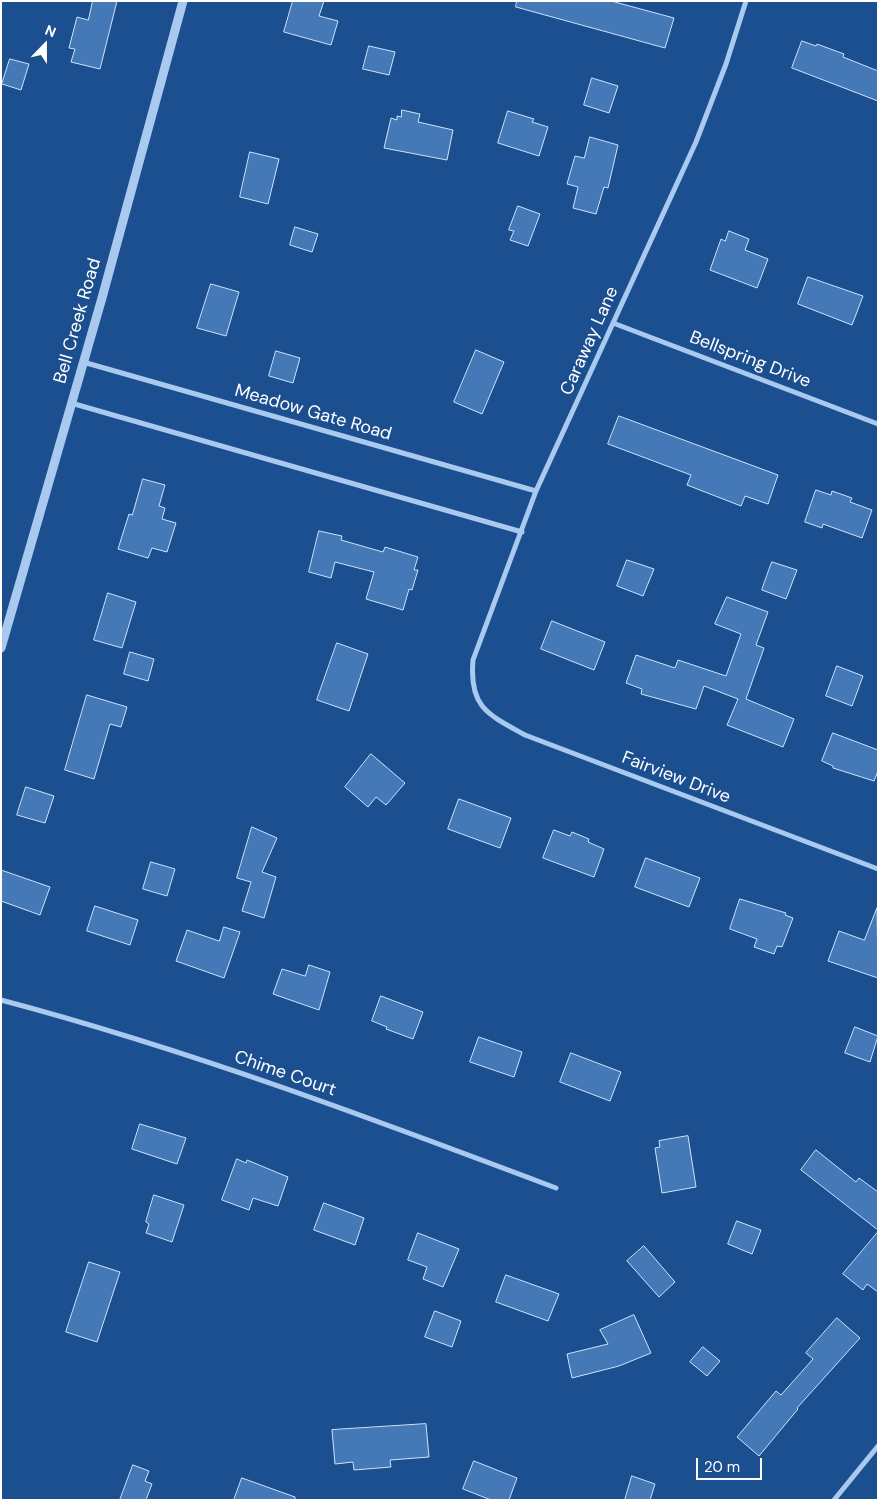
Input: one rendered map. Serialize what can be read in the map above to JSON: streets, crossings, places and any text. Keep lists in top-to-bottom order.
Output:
{
  "streets": {
    "street": [
      "Bell Creek Road",
      "Caraway Lane",
      "Bellspring Drive",
      "Meadow Gate Road",
      "Fairview Drive",
      "Chime Court"
    ]
  },
  "crossings": [
    ["Bell Creek Road", "Meadow Gate Road"],
    ["Caraway Lane", "Bellspring Drive"],
    ["Caraway Lane", "Meadow Gate Road"],
    ["Caraway Lane", "Fairview Drive"]
  ],
  "scale_bar": "20 m",
  "north": "top"
}
